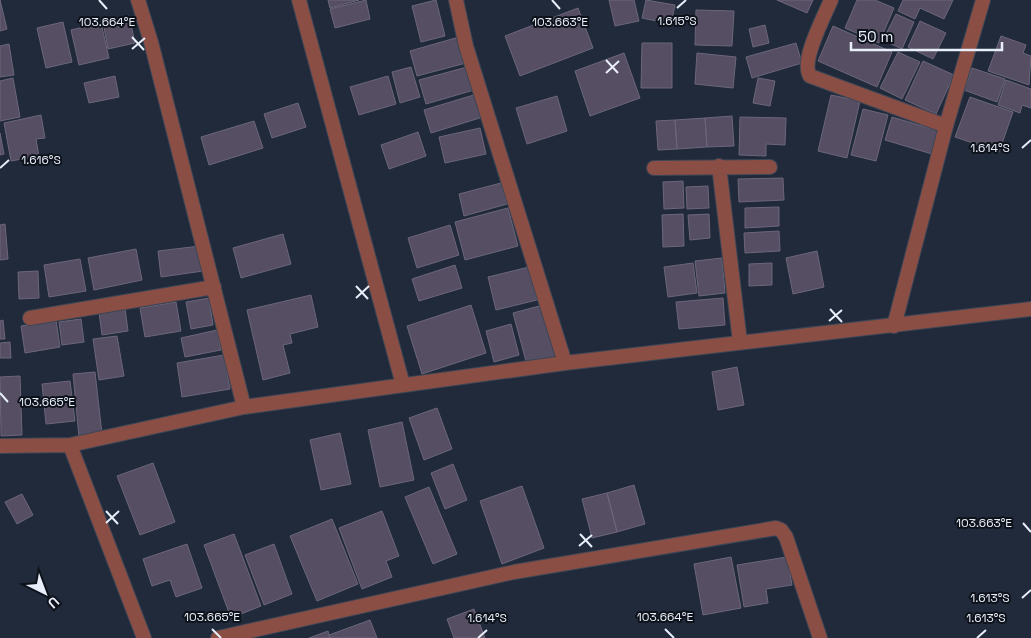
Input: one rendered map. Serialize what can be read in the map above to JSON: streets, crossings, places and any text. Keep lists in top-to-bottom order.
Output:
{
  "scale_bar": "50 m",
  "north": "bottom right",
  "coordinates": [
    "1.615°S",
    "103.664°E",
    "103.663°E",
    "1.614°S",
    "1.616°S",
    "103.665°E",
    "1.613°S"
  ]
}
